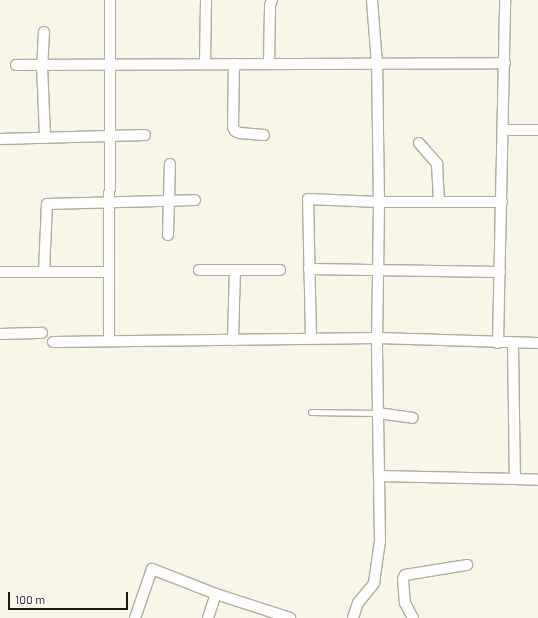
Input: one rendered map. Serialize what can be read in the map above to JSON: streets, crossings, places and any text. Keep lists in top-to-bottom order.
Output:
{
  "scale_bar": "100 m"
}
